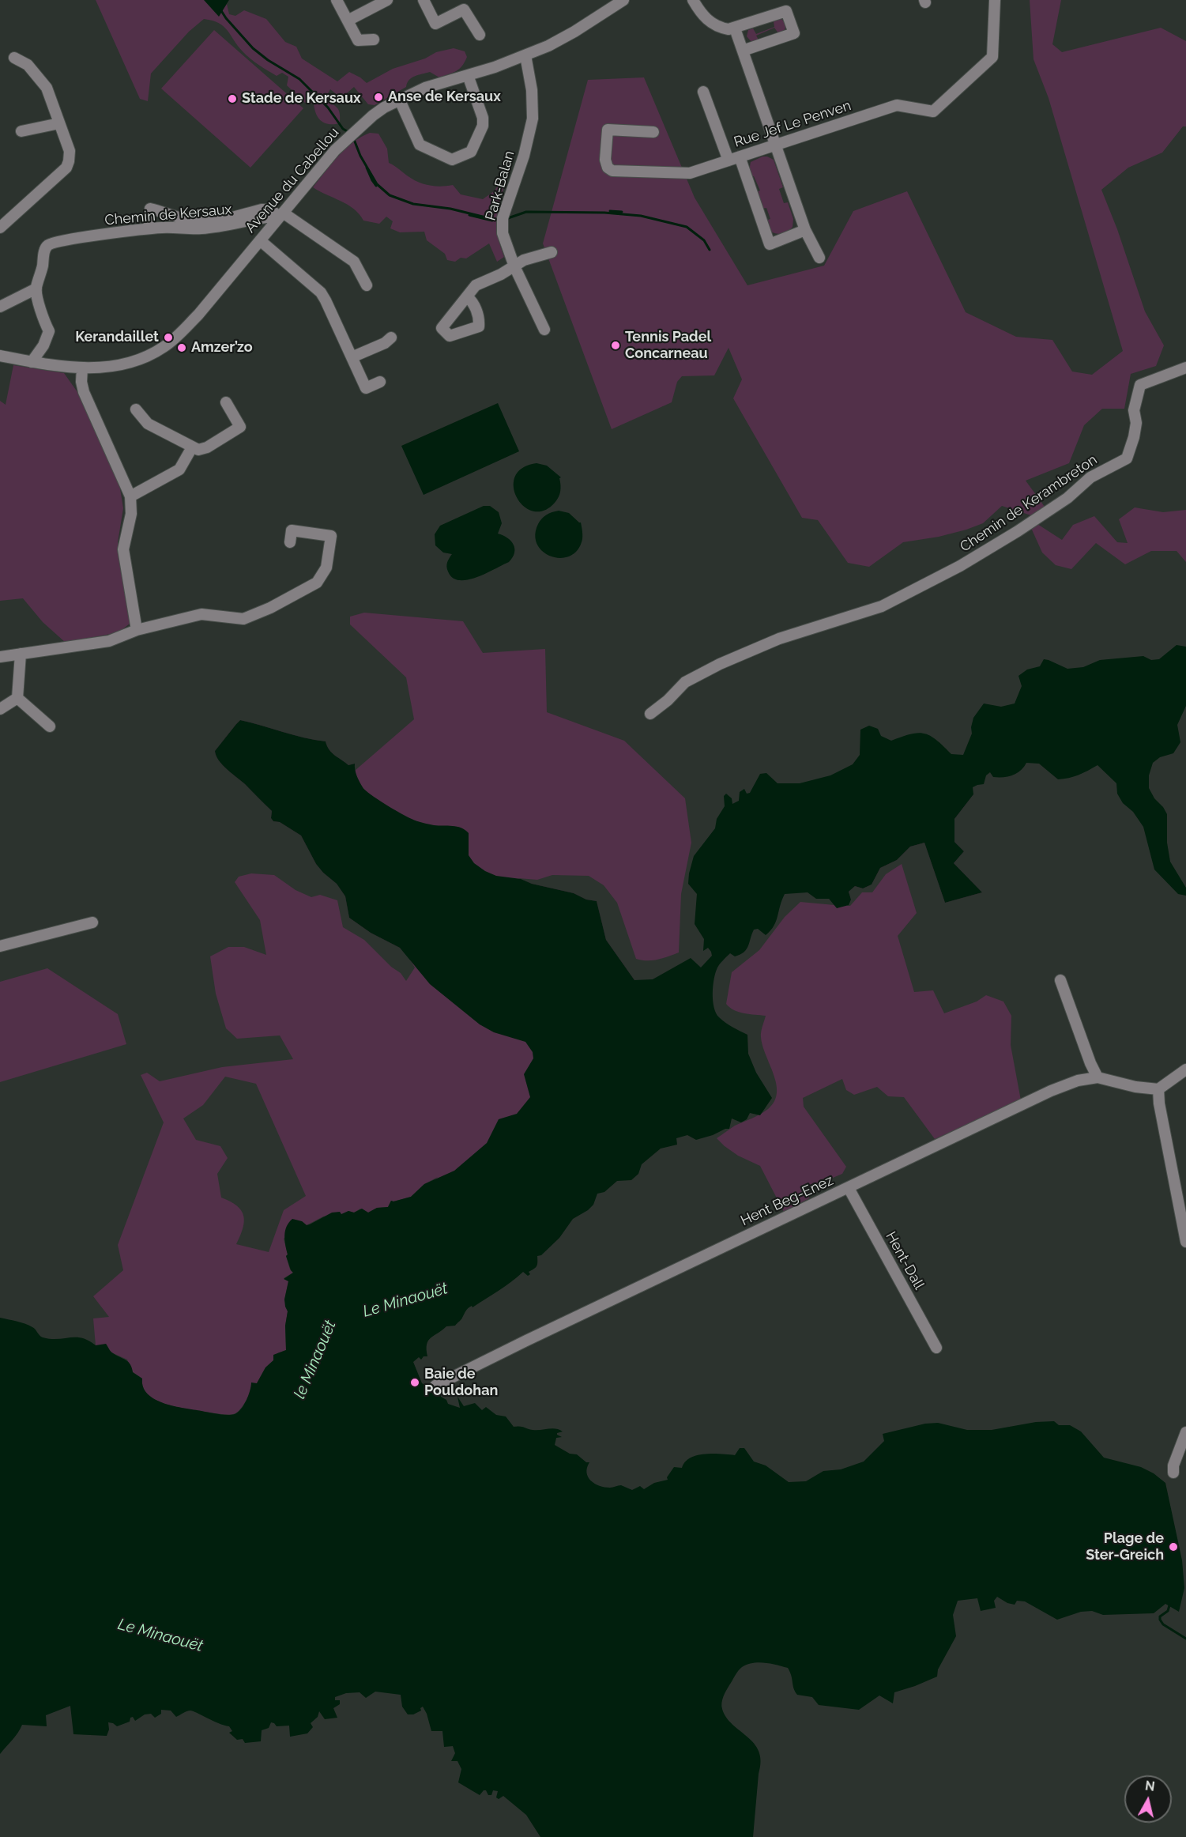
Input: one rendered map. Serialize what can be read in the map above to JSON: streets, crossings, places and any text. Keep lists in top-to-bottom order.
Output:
{
  "streets": {
    "street": [
      "Rue Jef Le Penven",
      "Avenue du Cabellou",
      "Park-Balan",
      "Chemin de Kersaux",
      "Chemin de Kerambreton",
      "Hent Beg-Enez",
      "Hent-Dall"
    ]
  },
  "crossings": [
    ["Avenue du Cabellou", "Park-Balan"],
    ["Avenue du Cabellou", "Chemin de Kersaux"],
    ["Hent Beg-Enez", "Hent-Dall"]
  ],
  "water": ["Le Minaouët", "le Minaouët"],
  "places": [
    "Anse de Kersaux",
    "Stade de Kersaux",
    "Kerandaillet",
    "Tennis Padel Concarneau",
    "Amzer’zo",
    "Baie de Pouldohan",
    "Plage de Ster-Greich"
  ],
  "north": "top"
}
